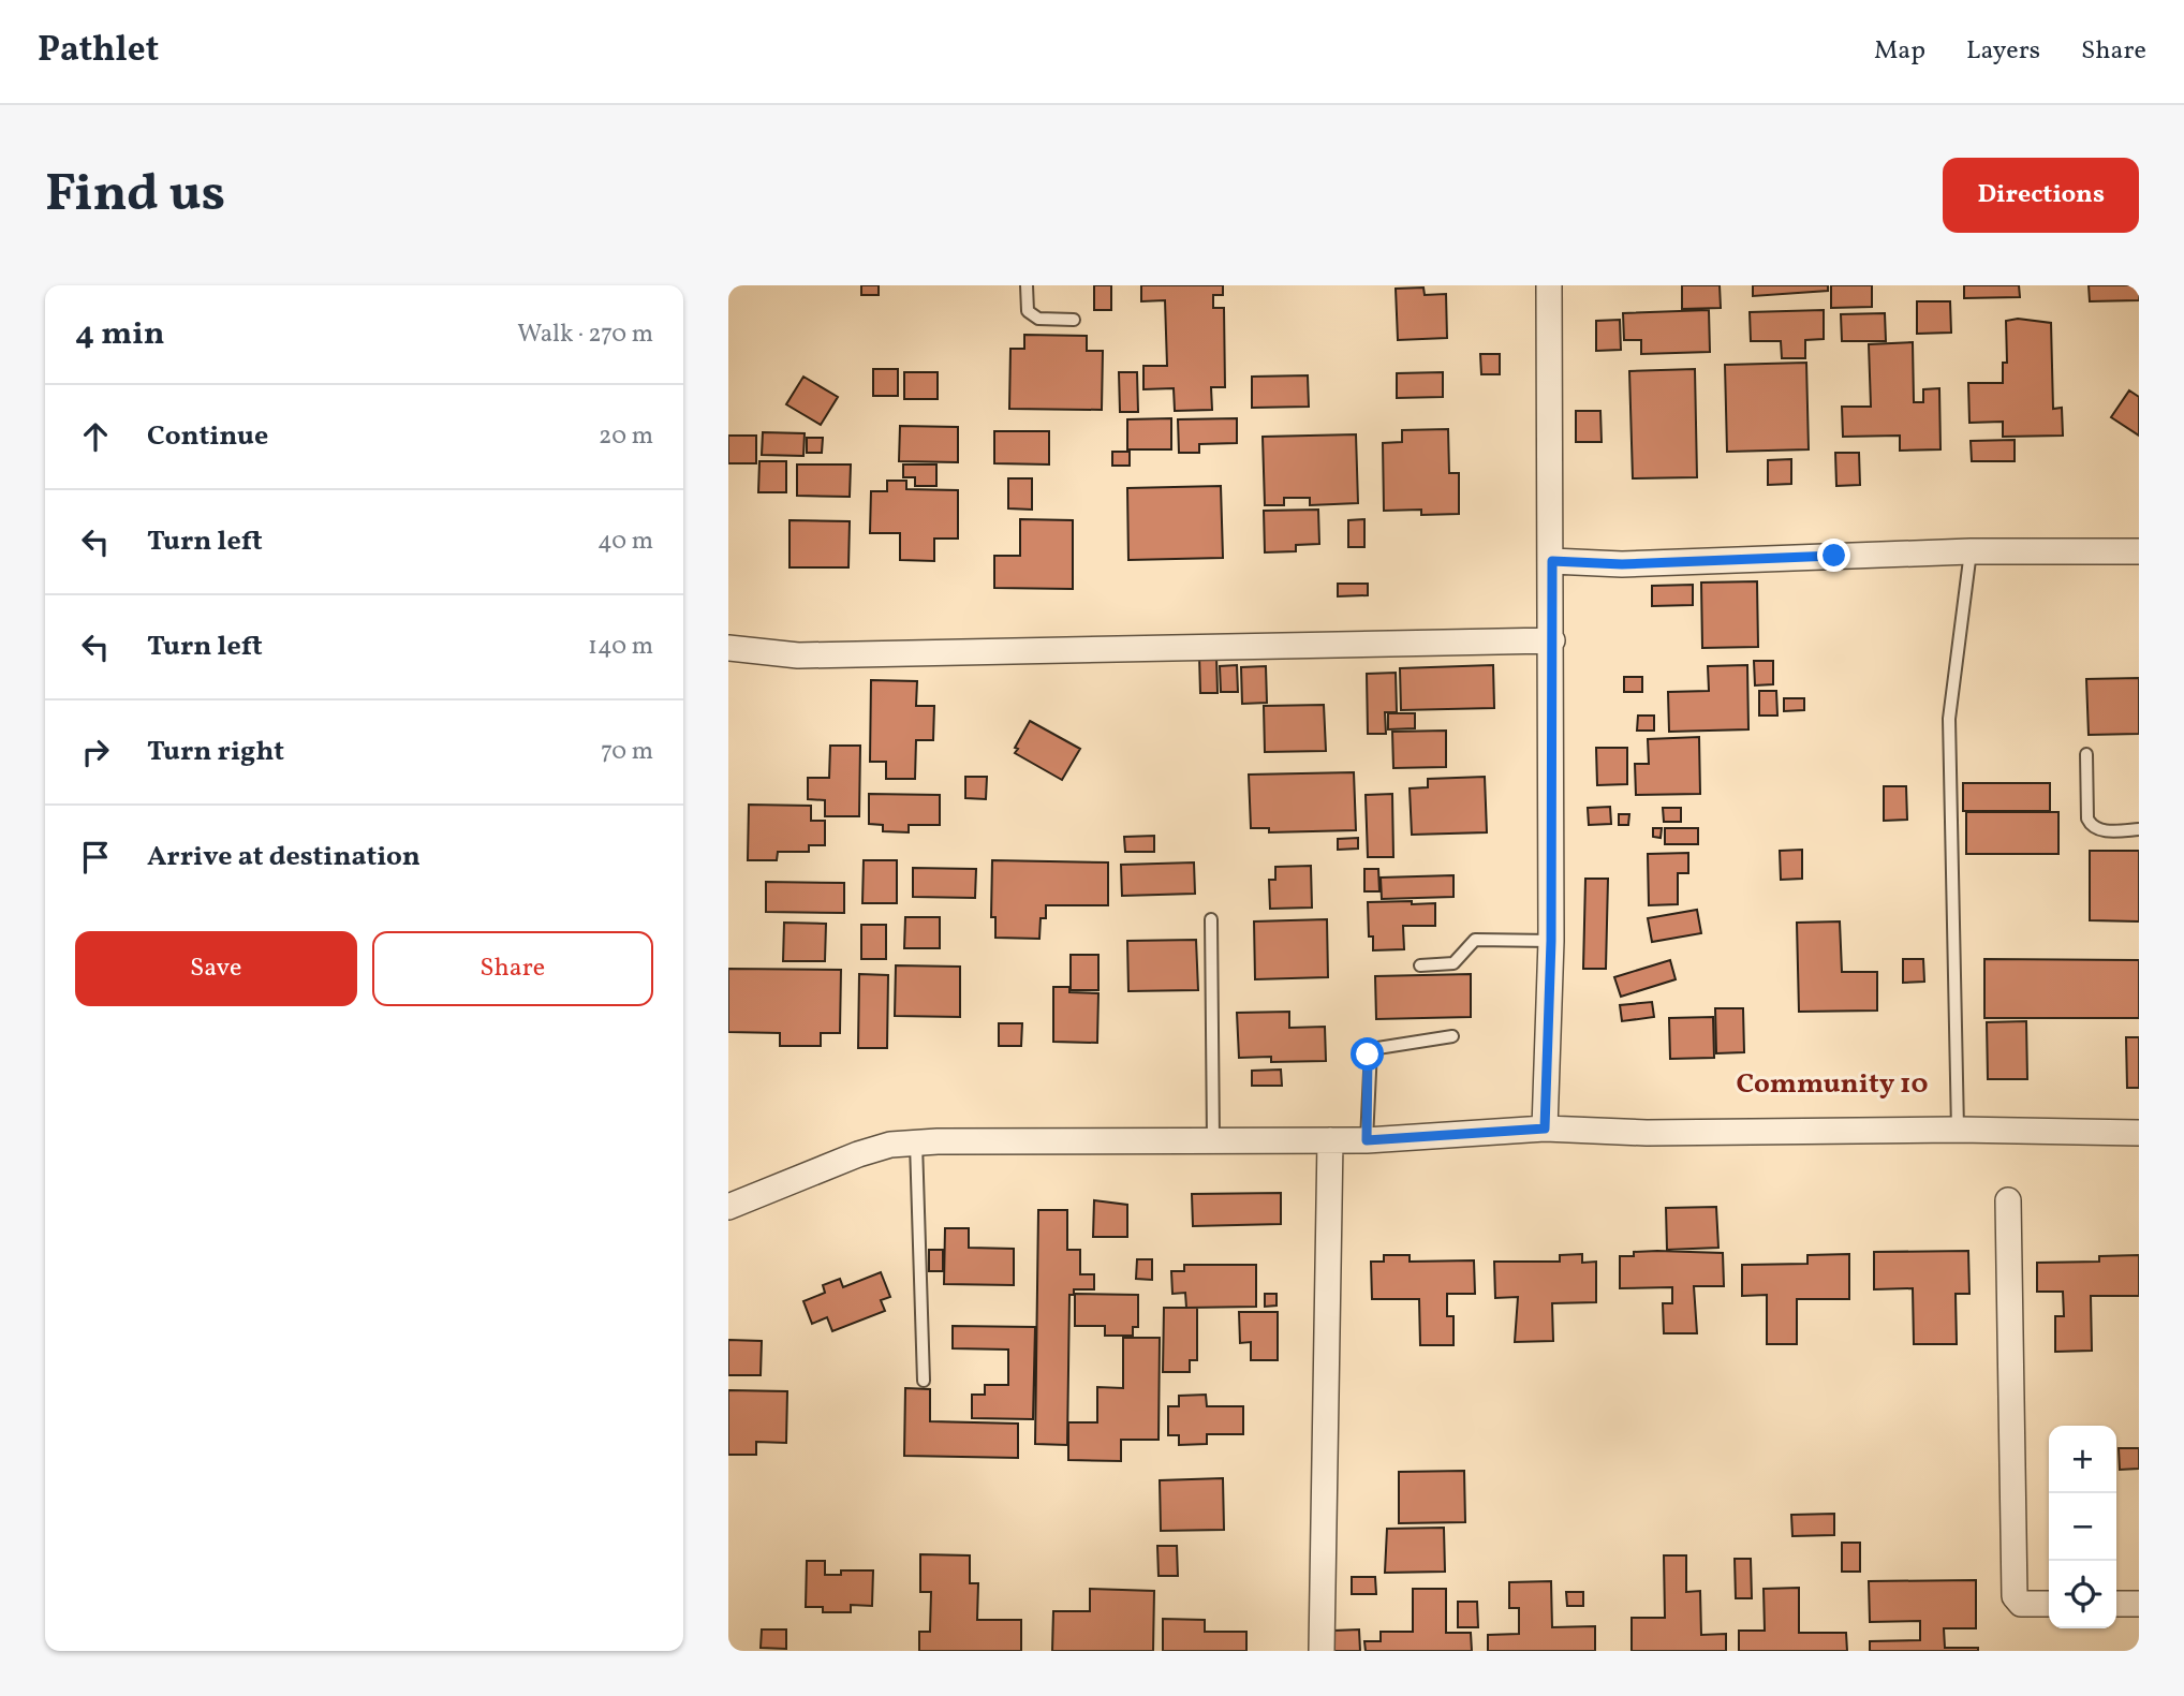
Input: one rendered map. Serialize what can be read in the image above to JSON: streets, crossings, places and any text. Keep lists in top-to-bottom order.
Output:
{
  "districts": ["Community 10"],
  "page": {
    "header": "Pathlet",
    "nav": ["Map", "Layers", "Share"],
    "buttons": [
      "Directions",
      ["Save", "Share"]
    ],
    "title": "Find us",
    "heading": ["4 min", "Walk · 270 m"],
    "list": [
      ["Continue", "20 m"],
      ["Turn left", "40 m"],
      ["Turn left", "140 m"],
      ["Turn right", "70 m"],
      "Arrive at destination"
    ],
    "map_buttons": ["+", "−"]
  }
}
